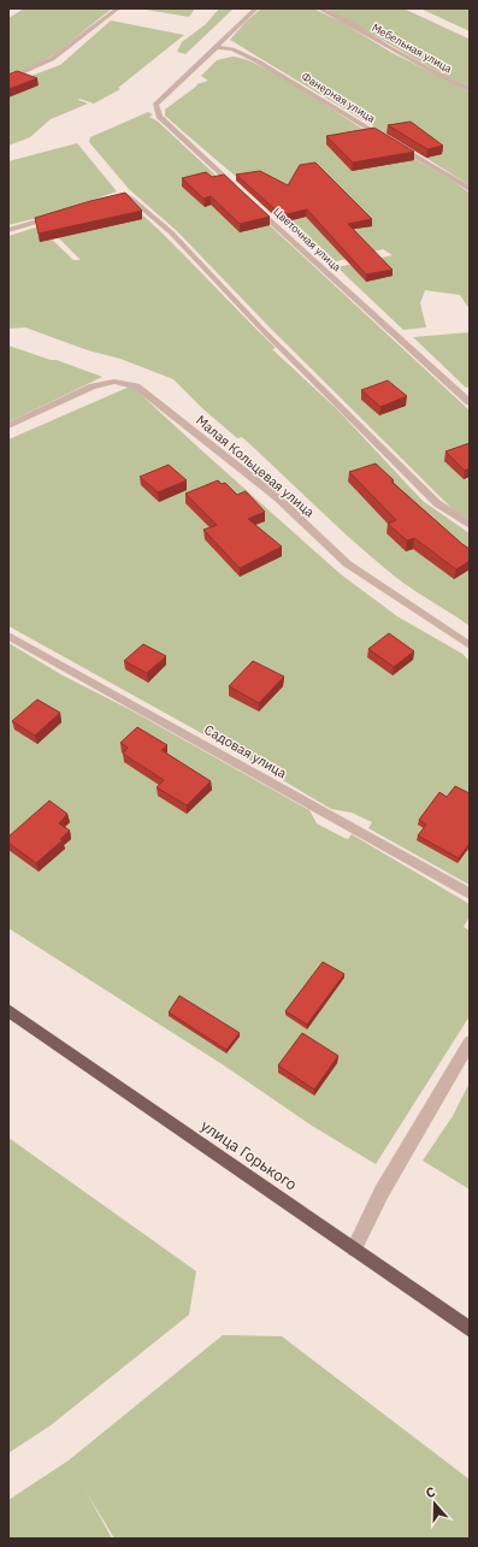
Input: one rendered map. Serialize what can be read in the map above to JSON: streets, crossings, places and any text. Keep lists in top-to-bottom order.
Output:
{
  "streets": {
    "main road": ["улица Горького"],
    "street": [
      "Мебельная улица",
      "Фанерная улица",
      "Цветочная улица",
      "Малая Кольцевая улица",
      "Садовая улица"
    ]
  },
  "north": "top"
}
